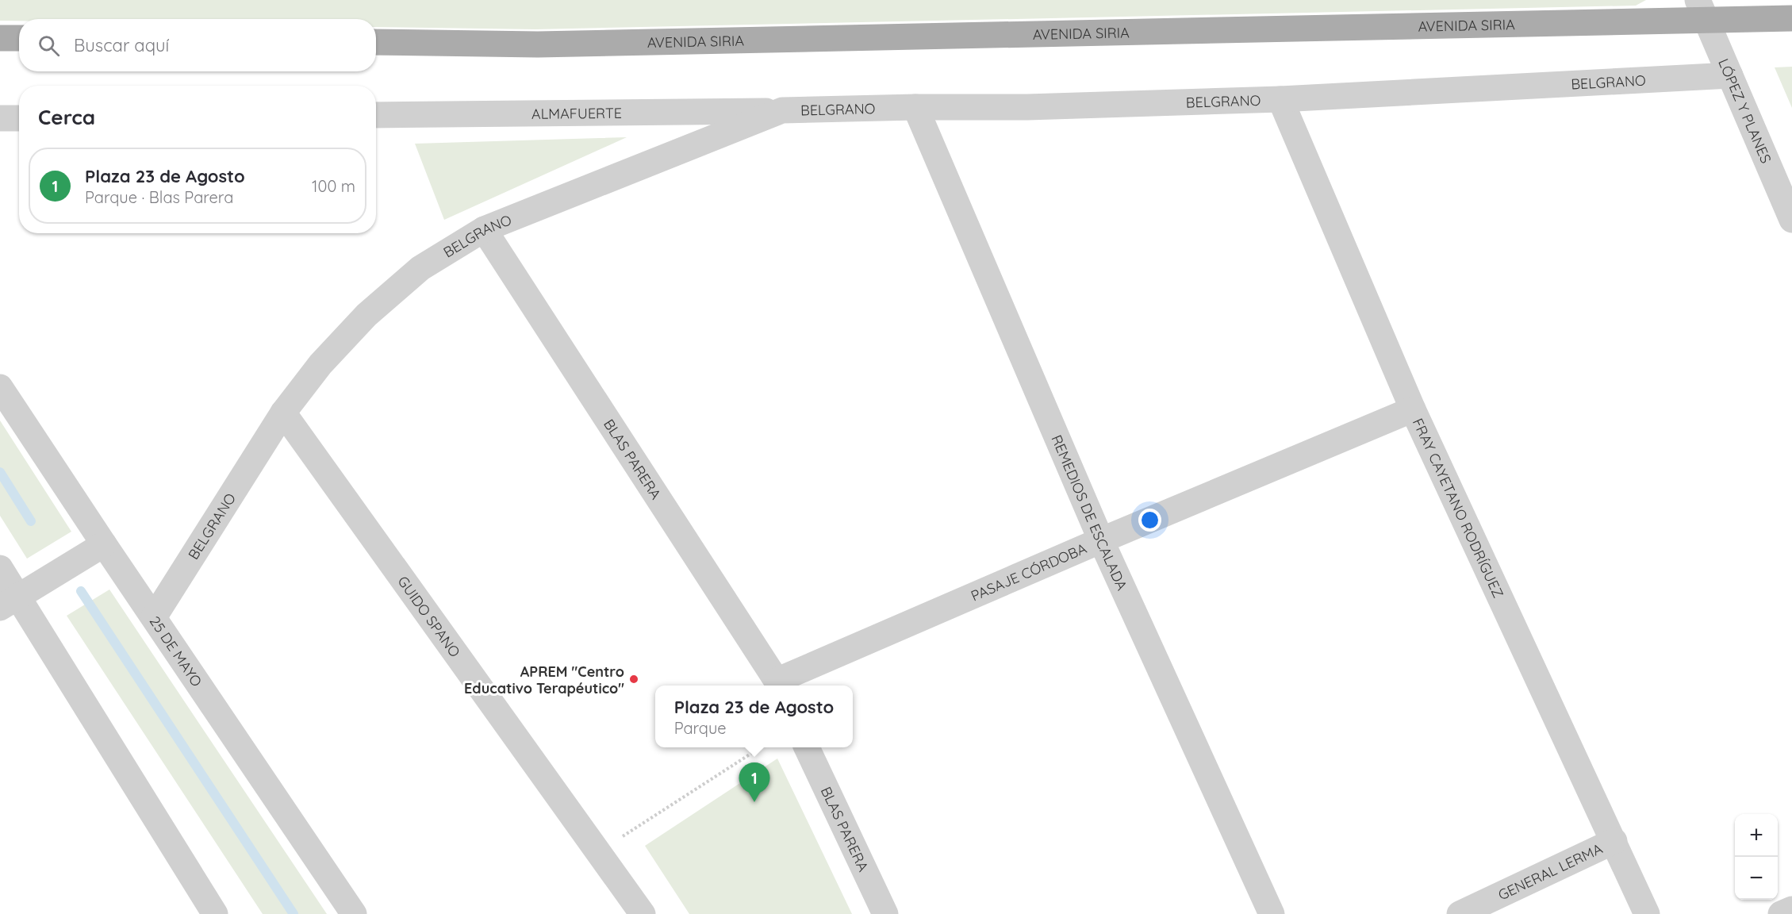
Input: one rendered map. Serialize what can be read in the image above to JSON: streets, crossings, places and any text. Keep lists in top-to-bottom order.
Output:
{
  "streets": {
    "main road": ["AVENIDA SIRIA"],
    "street": [
      "BELGRANO",
      "LÓPEZ Y PLANES",
      "ALMAFUERTE",
      "BLAS PARERA",
      "FRAY CAYETANO RODRÍGUEZ",
      "REMEDIOS DE ESCALADA",
      "PASAJE CÓRDOBA",
      "GUIDO SPANO",
      "25 DE MAYO",
      "GENERAL LERMA"
    ]
  },
  "crossings": [
    ["AVENIDA SIRIA", "LÓPEZ Y PLANES"],
    ["BELGRANO", "LÓPEZ Y PLANES"],
    ["BELGRANO", "ALMAFUERTE"],
    ["BELGRANO", "BLAS PARERA"],
    ["BELGRANO", "FRAY CAYETANO RODRÍGUEZ"],
    ["BELGRANO", "REMEDIOS DE ESCALADA"],
    ["BELGRANO", "GUIDO SPANO"],
    ["BELGRANO", "25 DE MAYO"],
    ["BLAS PARERA", "PASAJE CÓRDOBA"],
    ["FRAY CAYETANO RODRÍGUEZ", "PASAJE CÓRDOBA"],
    ["FRAY CAYETANO RODRÍGUEZ", "GENERAL LERMA"],
    ["REMEDIOS DE ESCALADA", "PASAJE CÓRDOBA"]
  ],
  "places": ["APREM \"Centro Educativo Terapéutico\""],
  "page": {
    "search": "Buscar aquí",
    "heading": "Cerca",
    "list": [
      {
        "mark": "1",
        "name": "Plaza 23 de Agosto",
        "note": "Parque · Blas Parera",
        "value": "100 m"
      }
    ],
    "popup": ["Plaza 23 de Agosto", "Parque"],
    "pins": "1",
    "map_buttons": ["+", "−"]
  }
}
